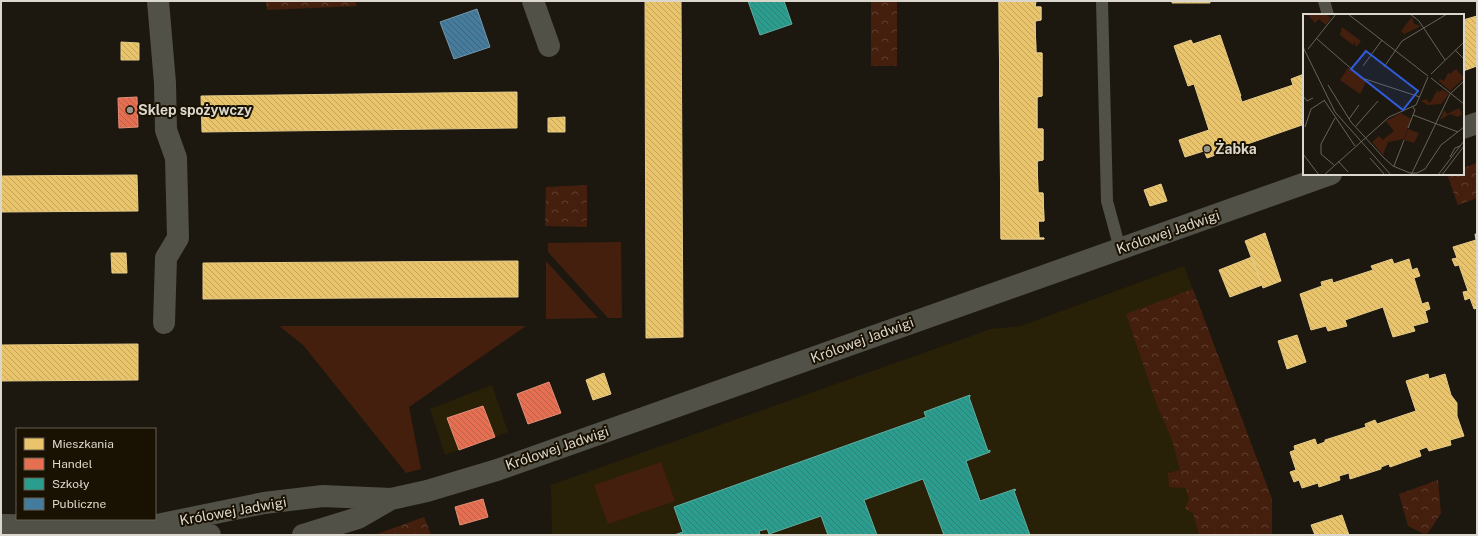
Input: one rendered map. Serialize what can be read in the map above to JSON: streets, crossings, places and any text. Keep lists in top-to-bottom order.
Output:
{
  "streets": {
    "street": ["Królowej Jadwigi"]
  },
  "places": ["Sklep spożywczy", "Żabka"],
  "legend": [
    "Mieszkania",
    "Handel",
    "Szkoły",
    "Publiczne"
  ]
}
